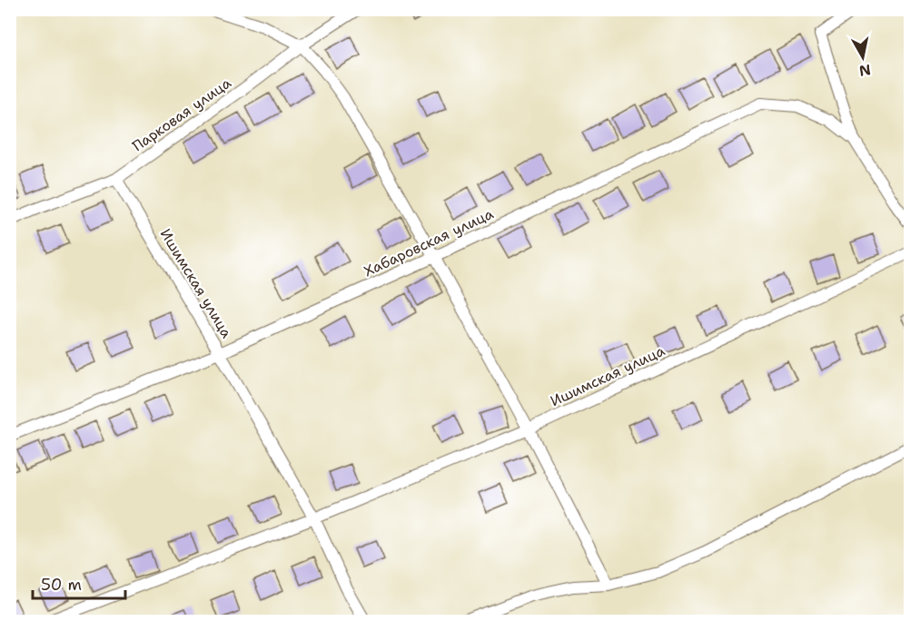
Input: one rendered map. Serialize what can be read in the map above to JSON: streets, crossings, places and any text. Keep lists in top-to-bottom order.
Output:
{
  "streets": {
    "street": ["Парковая улица", "Хабаровская улица", "Ишимская улица"]
  },
  "crossings": [
    ["Парковая улица", "Ишимская улица"],
    ["Хабаровская улица", "Ишимская улица"]
  ],
  "scale_bar": "50 m",
  "north": "bottom"
}
